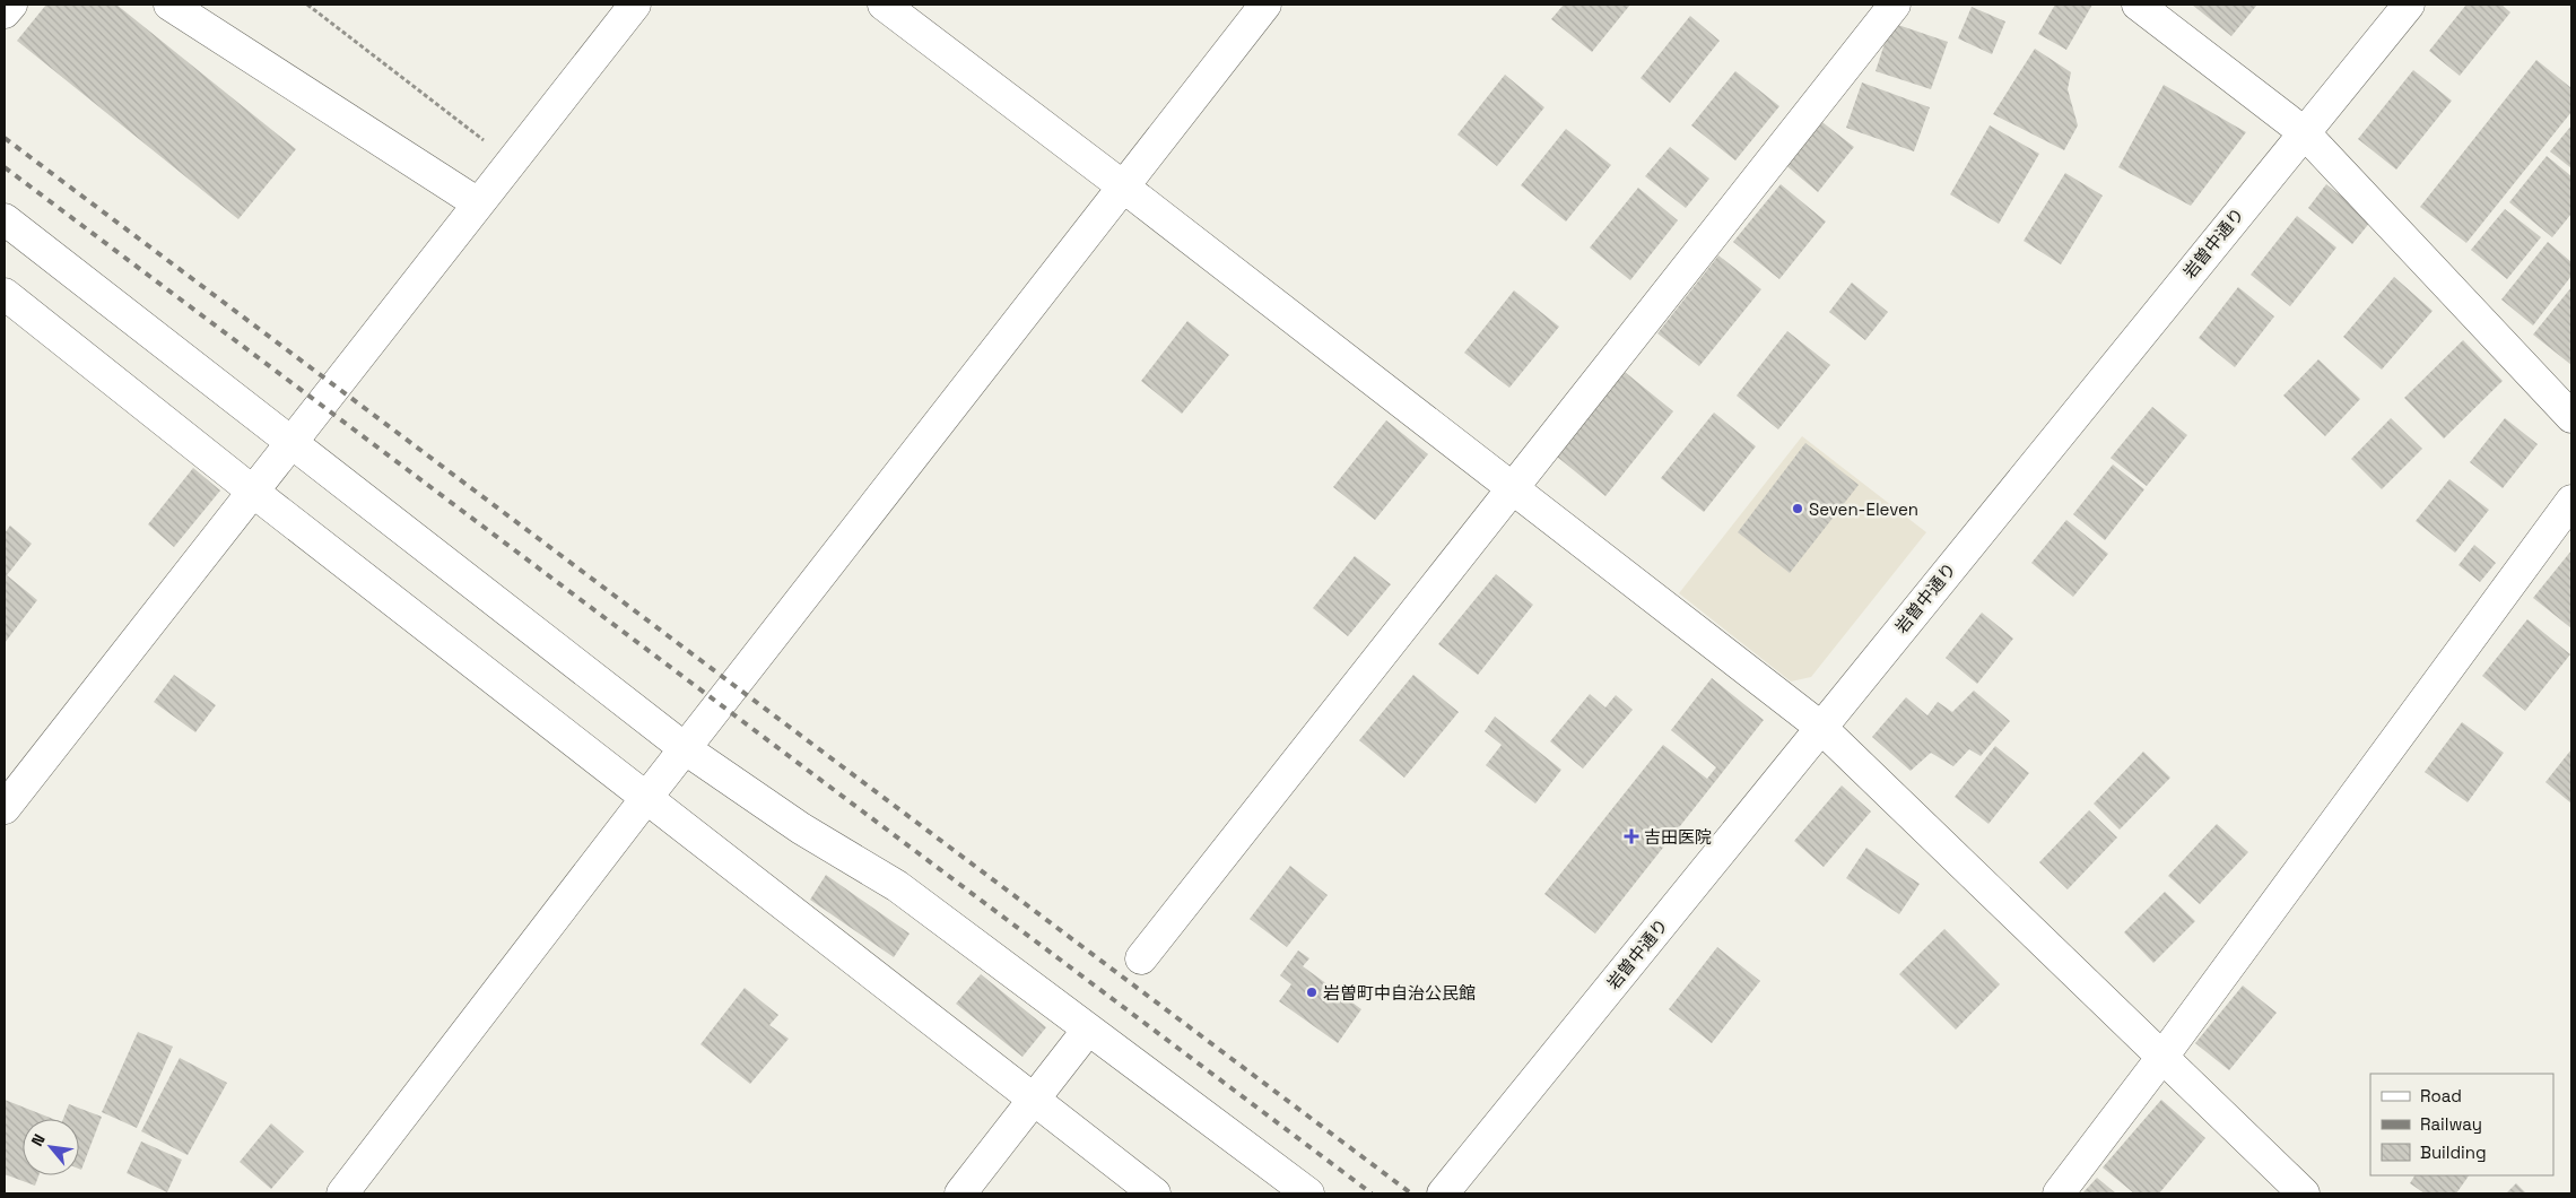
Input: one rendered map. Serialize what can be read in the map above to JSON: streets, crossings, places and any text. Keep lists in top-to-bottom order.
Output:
{
  "streets": {
    "street": ["岩曽中通り"]
  },
  "places": {
    "other": ["Seven-Eleven", "岩曽町中自治公民館"],
    "health": ["吉田医院"]
  },
  "legend": ["Road", "Railway", "Building"],
  "north": "top left"
}
